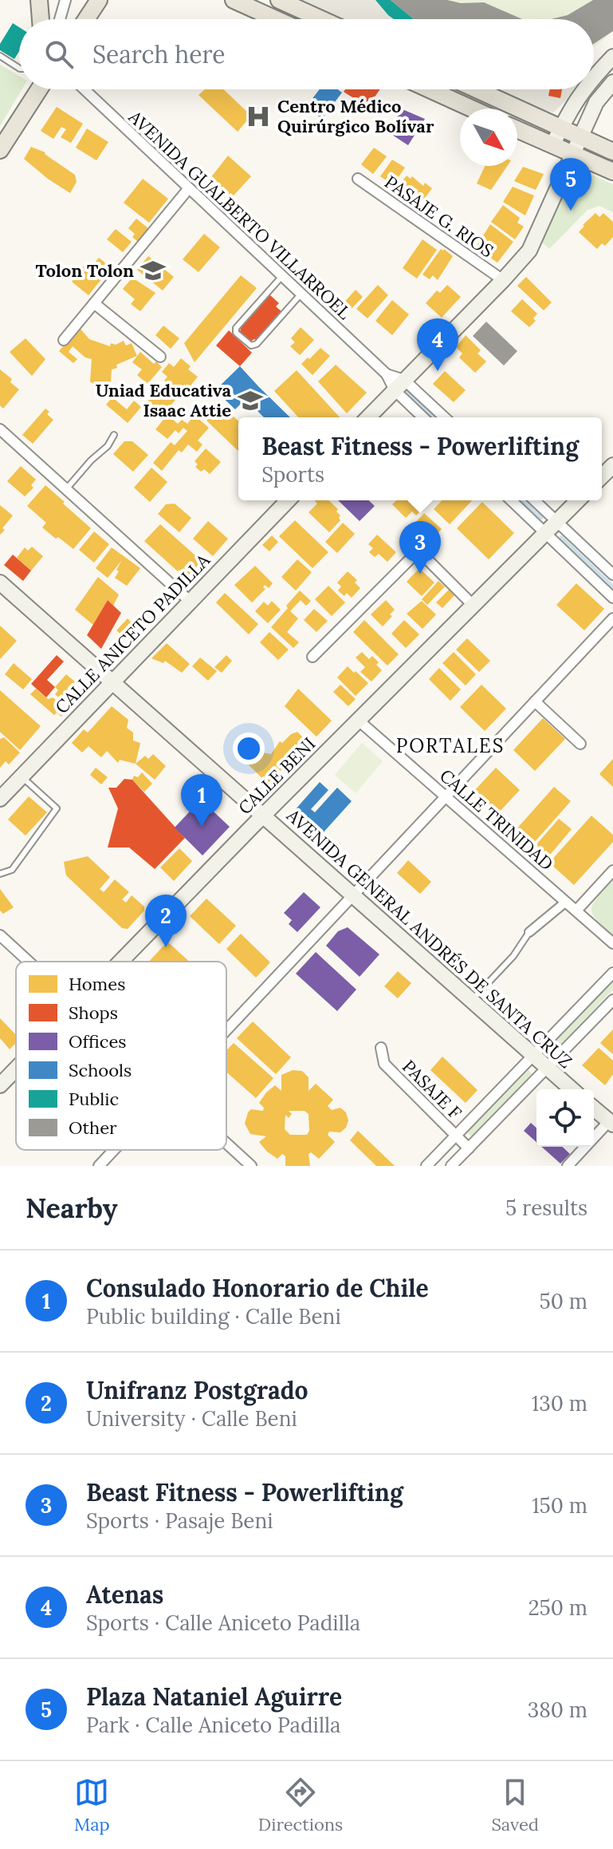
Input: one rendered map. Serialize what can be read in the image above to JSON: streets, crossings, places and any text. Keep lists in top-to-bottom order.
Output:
{
  "streets": {
    "main road": ["CALLE ANICETO PADILLA", "CALLE BENI", "AVENIDA GENERAL ANDRÉS DE SANTA CRUZ"],
    "street": [
      "AVENIDA GUALBERTO VILLARROEL",
      "PASAJE G. RIOS",
      "CALLE TRINIDAD",
      "PASAJE F"
    ]
  },
  "crossings": [
    ["CALLE ANICETO PADILLA", "AVENIDA GENERAL ANDRÉS DE SANTA CRUZ"],
    ["CALLE BENI", "CALLE TRINIDAD"],
    ["CALLE BENI", "AVENIDA GENERAL ANDRÉS DE SANTA CRUZ"]
  ],
  "districts": ["PORTALES"],
  "places": {
    "hospital": ["Centro Médico Quirúrgico Bolívar"],
    "school or university": ["Tolon Tolon", "Uniad Educativa Isaac Attie"]
  },
  "legend": [
    "Homes",
    "Shops",
    "Offices",
    "Schools",
    "Public",
    "Other"
  ],
  "north": "bottom right",
  "page": {
    "search": "Search here",
    "pins": [
      "5",
      "4",
      "3",
      "1",
      "2"
    ],
    "popup": ["Beast Fitness - Powerlifting", "Sports"],
    "heading": ["Nearby", "5 results"],
    "list": [
      {
        "mark": "1",
        "name": "Consulado Honorario de Chile",
        "note": "Public building · Calle Beni",
        "value": "50 m"
      },
      {
        "mark": "2",
        "name": "Unifranz Postgrado",
        "note": "University · Calle Beni",
        "value": "130 m"
      },
      {
        "mark": "3",
        "name": "Beast Fitness - Powerlifting",
        "note": "Sports · Pasaje Beni",
        "value": "150 m"
      },
      {
        "mark": "4",
        "name": "Atenas",
        "note": "Sports · Calle Aniceto Padilla",
        "value": "250 m"
      },
      {
        "mark": "5",
        "name": "Plaza Nataniel Aguirre",
        "note": "Park · Calle Aniceto Padilla",
        "value": "380 m"
      }
    ],
    "nav": ["Map", "Directions", "Saved"]
  }
}
